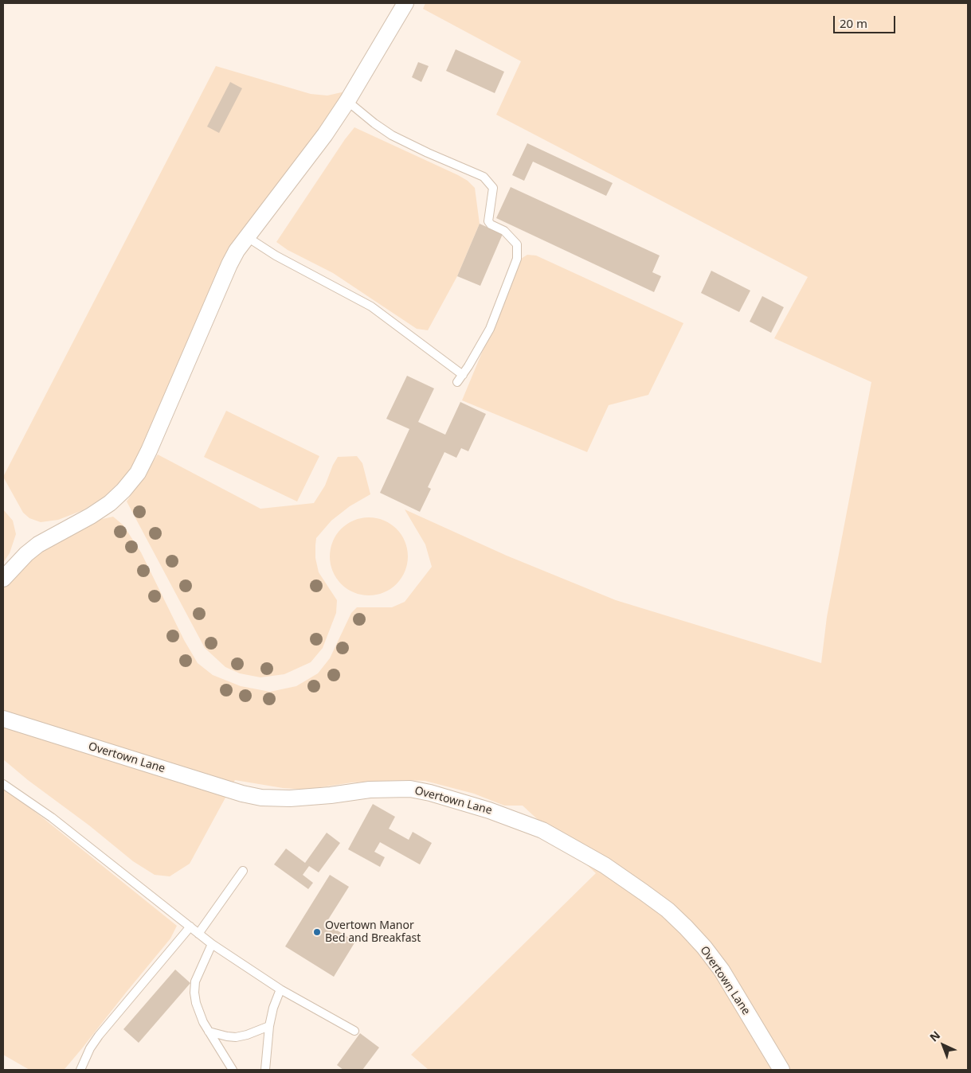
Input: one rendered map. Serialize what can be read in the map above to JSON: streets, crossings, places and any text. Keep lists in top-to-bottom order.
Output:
{
  "streets": {
    "street": ["Overtown Lane"]
  },
  "places": ["Overtown Manor Bed and Breakfast"],
  "scale_bar": "20 m",
  "north": "top left"
}
